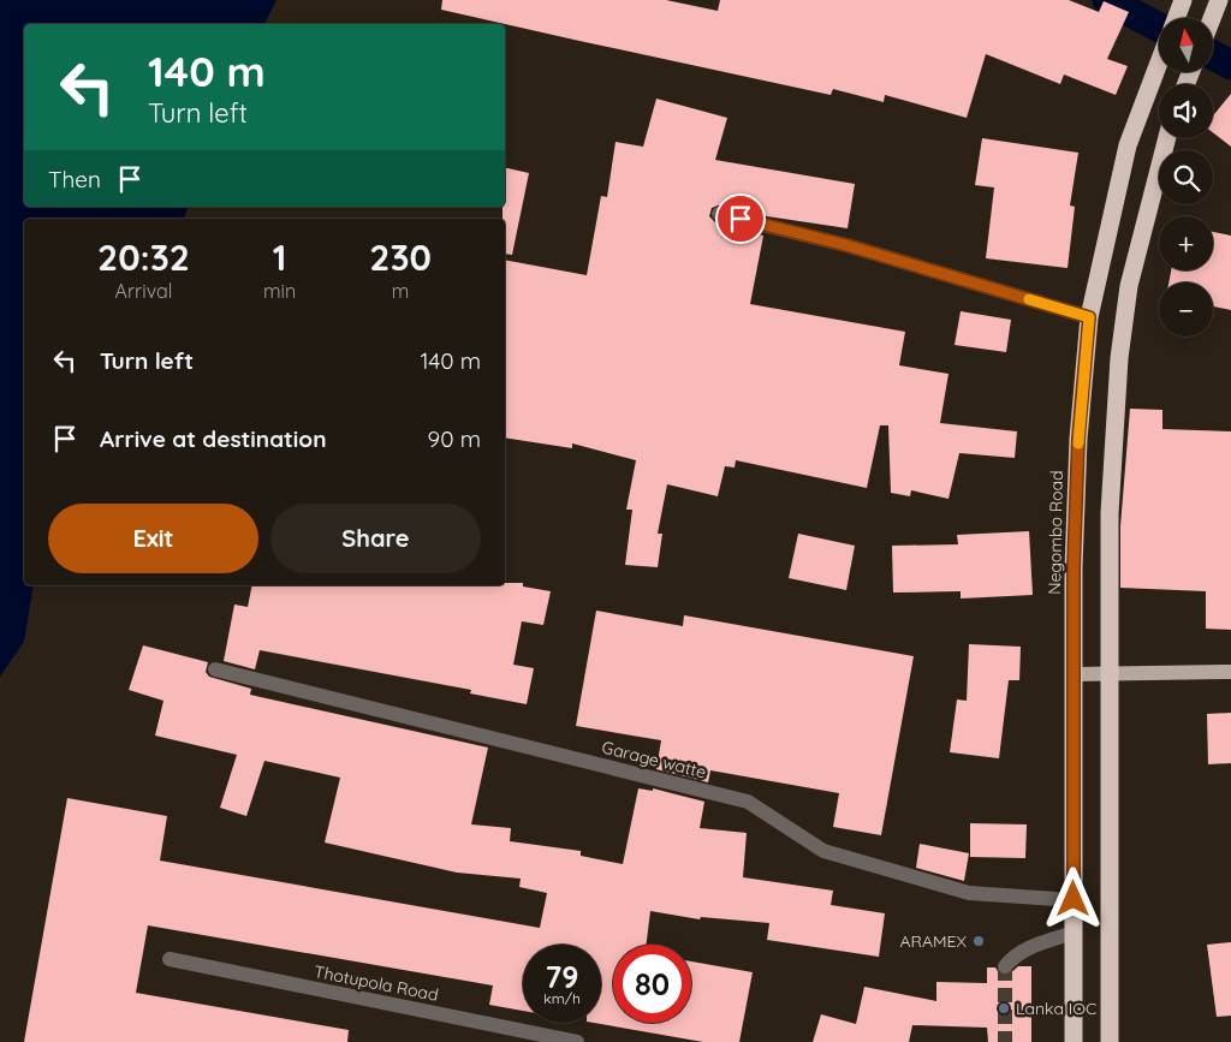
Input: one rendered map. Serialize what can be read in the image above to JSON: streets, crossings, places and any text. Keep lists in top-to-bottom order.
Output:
{
  "streets": {
    "highway": ["Negombo Road"],
    "street": ["Garage watte", "Thotupola Road"]
  },
  "crossings": [
    ["Negombo Road", "Garage watte"]
  ],
  "places": ["ARAMEX", "Lanka IOC"],
  "north": "top",
  "page": {
    "map_buttons": ["+", "−"],
    "turn": ["140 m", "Turn left"],
    "then": "Then",
    "eta": [
      "20:32",
      "Arrival",
      "1",
      "min",
      "230",
      "m"
    ],
    "list": [
      {
        "name": "Turn left",
        "value": "140 m"
      },
      {
        "name": "Arrive at destination",
        "value": "90 m"
      }
    ],
    "buttons": ["Exit", "Share"],
    "speed": "79 km/h",
    "limit": "80"
  }
}
